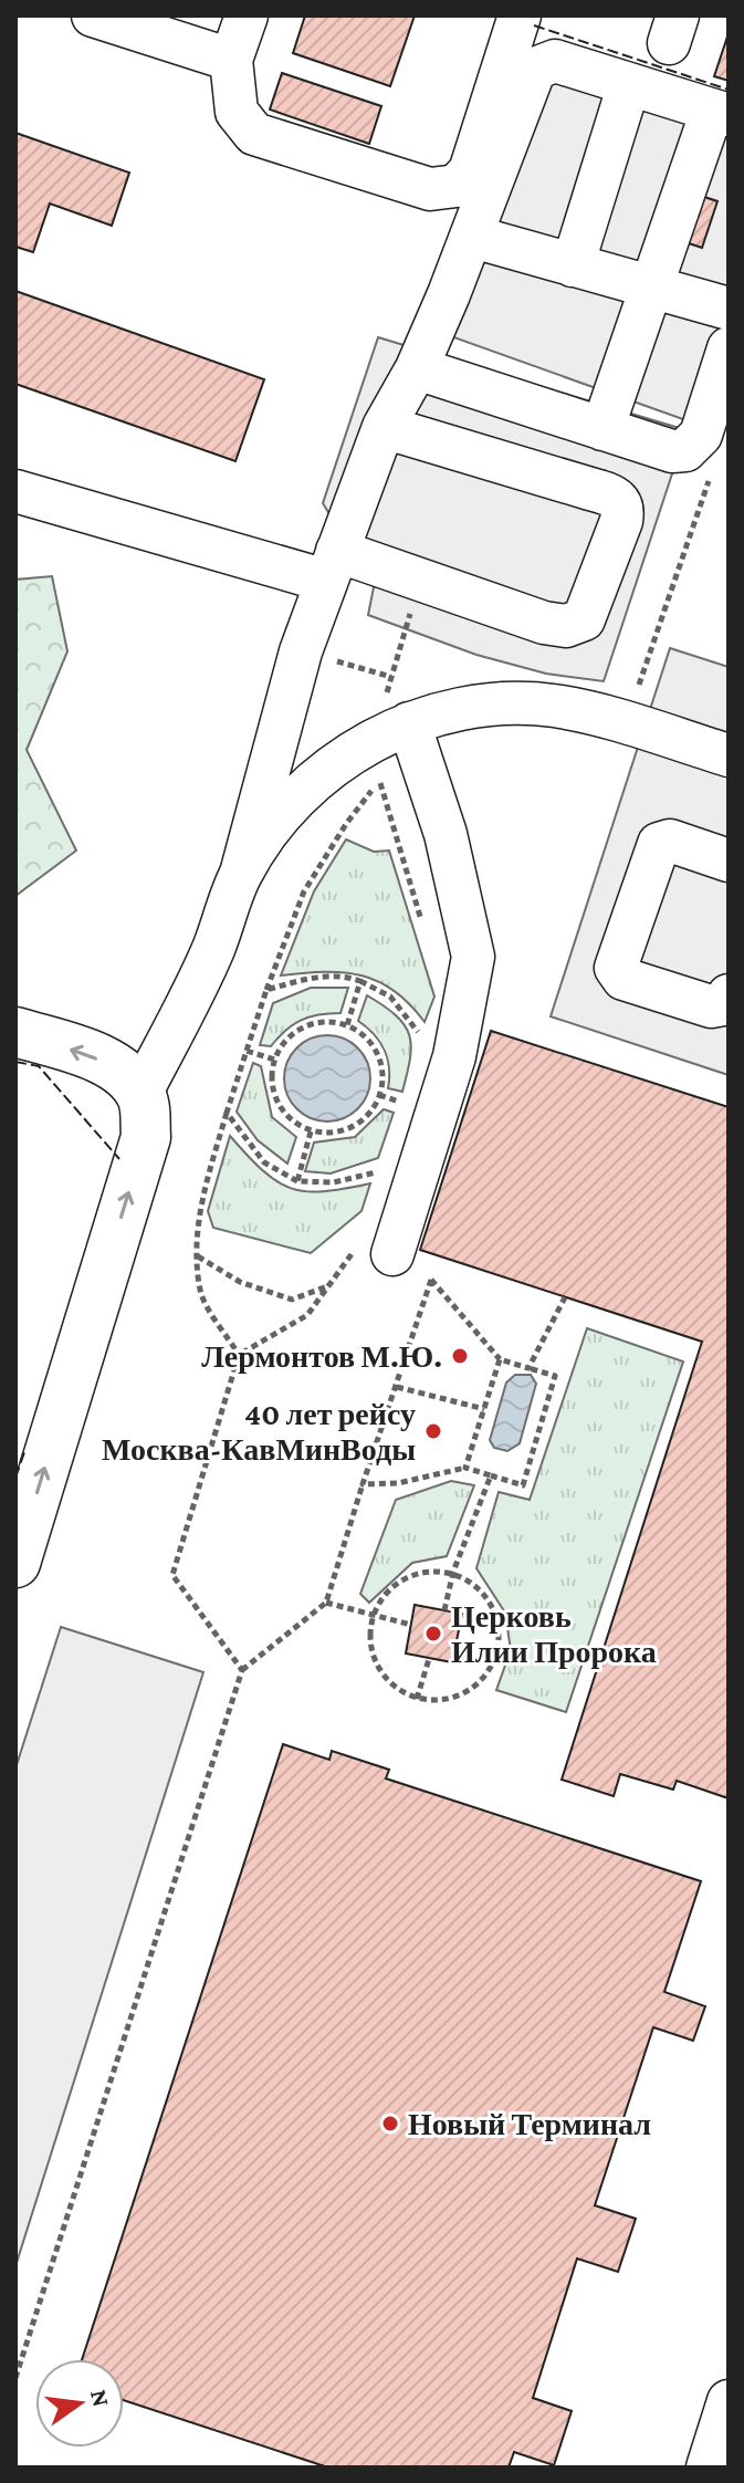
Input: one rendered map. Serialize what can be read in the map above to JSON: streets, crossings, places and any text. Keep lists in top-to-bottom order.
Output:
{
  "places": [
    "Лермонтов М.Ю.",
    "40 лет рейсу Москва-КавМинВоды",
    "Церковь Илии Пророка",
    "Новый Терминал"
  ],
  "north": "right"
}
